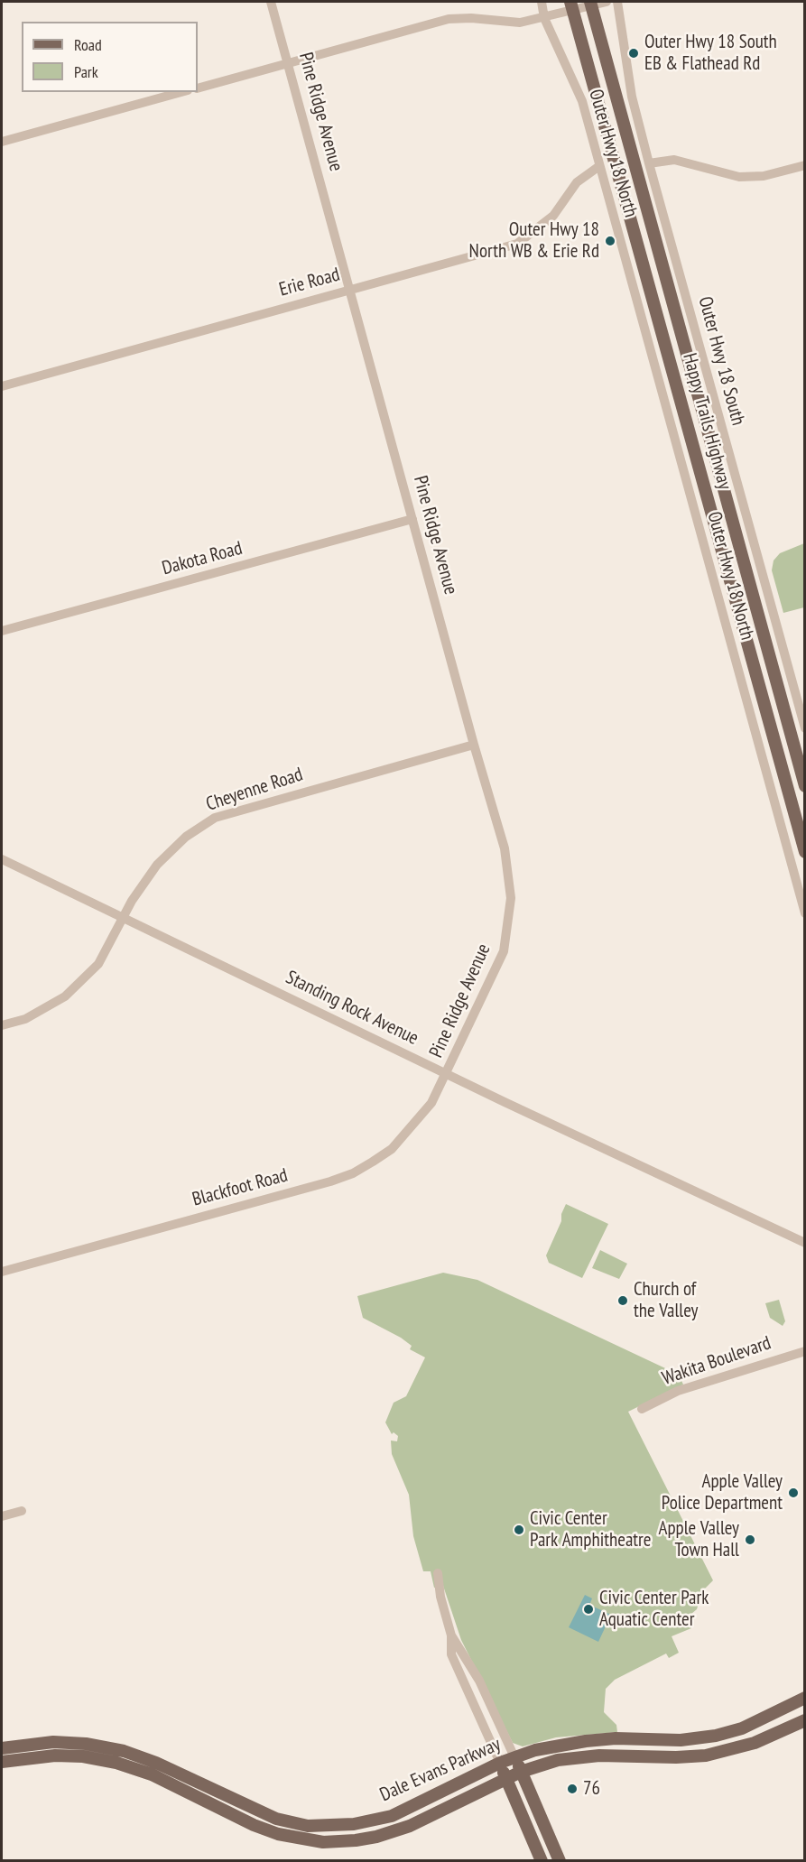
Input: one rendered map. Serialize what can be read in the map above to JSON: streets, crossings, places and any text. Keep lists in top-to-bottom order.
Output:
{
  "streets": {
    "main road": ["Happy Trails Highway", "Dale Evans Parkway"],
    "street": [
      "Pine Ridge Avenue",
      "Outer Hwy 18 North",
      "Erie Road",
      "Outer Hwy 18 South",
      "Dakota Road",
      "Cheyenne Road",
      "Standing Rock Avenue",
      "Blackfoot Road",
      "Wakita Boulevard"
    ]
  },
  "crossings": [
    ["Pine Ridge Avenue", "Erie Road"],
    ["Pine Ridge Avenue", "Dakota Road"],
    ["Pine Ridge Avenue", "Cheyenne Road"],
    ["Pine Ridge Avenue", "Standing Rock Avenue"],
    ["Pine Ridge Avenue", "Blackfoot Road"],
    ["Outer Hwy 18 North", "Erie Road"],
    ["Cheyenne Road", "Standing Rock Avenue"],
    ["Standing Rock Avenue", "Blackfoot Road"]
  ],
  "places": [
    "Outer Hwy 18 South EB & Flathead Rd",
    "Outer Hwy 18 North WB & Erie Rd",
    "Church of the Valley",
    "Apple Valley Police Department",
    "Civic Center Park Amphitheatre",
    "Apple Valley Town Hall",
    "Civic Center Park Aquatic Center",
    "76"
  ],
  "legend": ["Road", "Park"]
}
